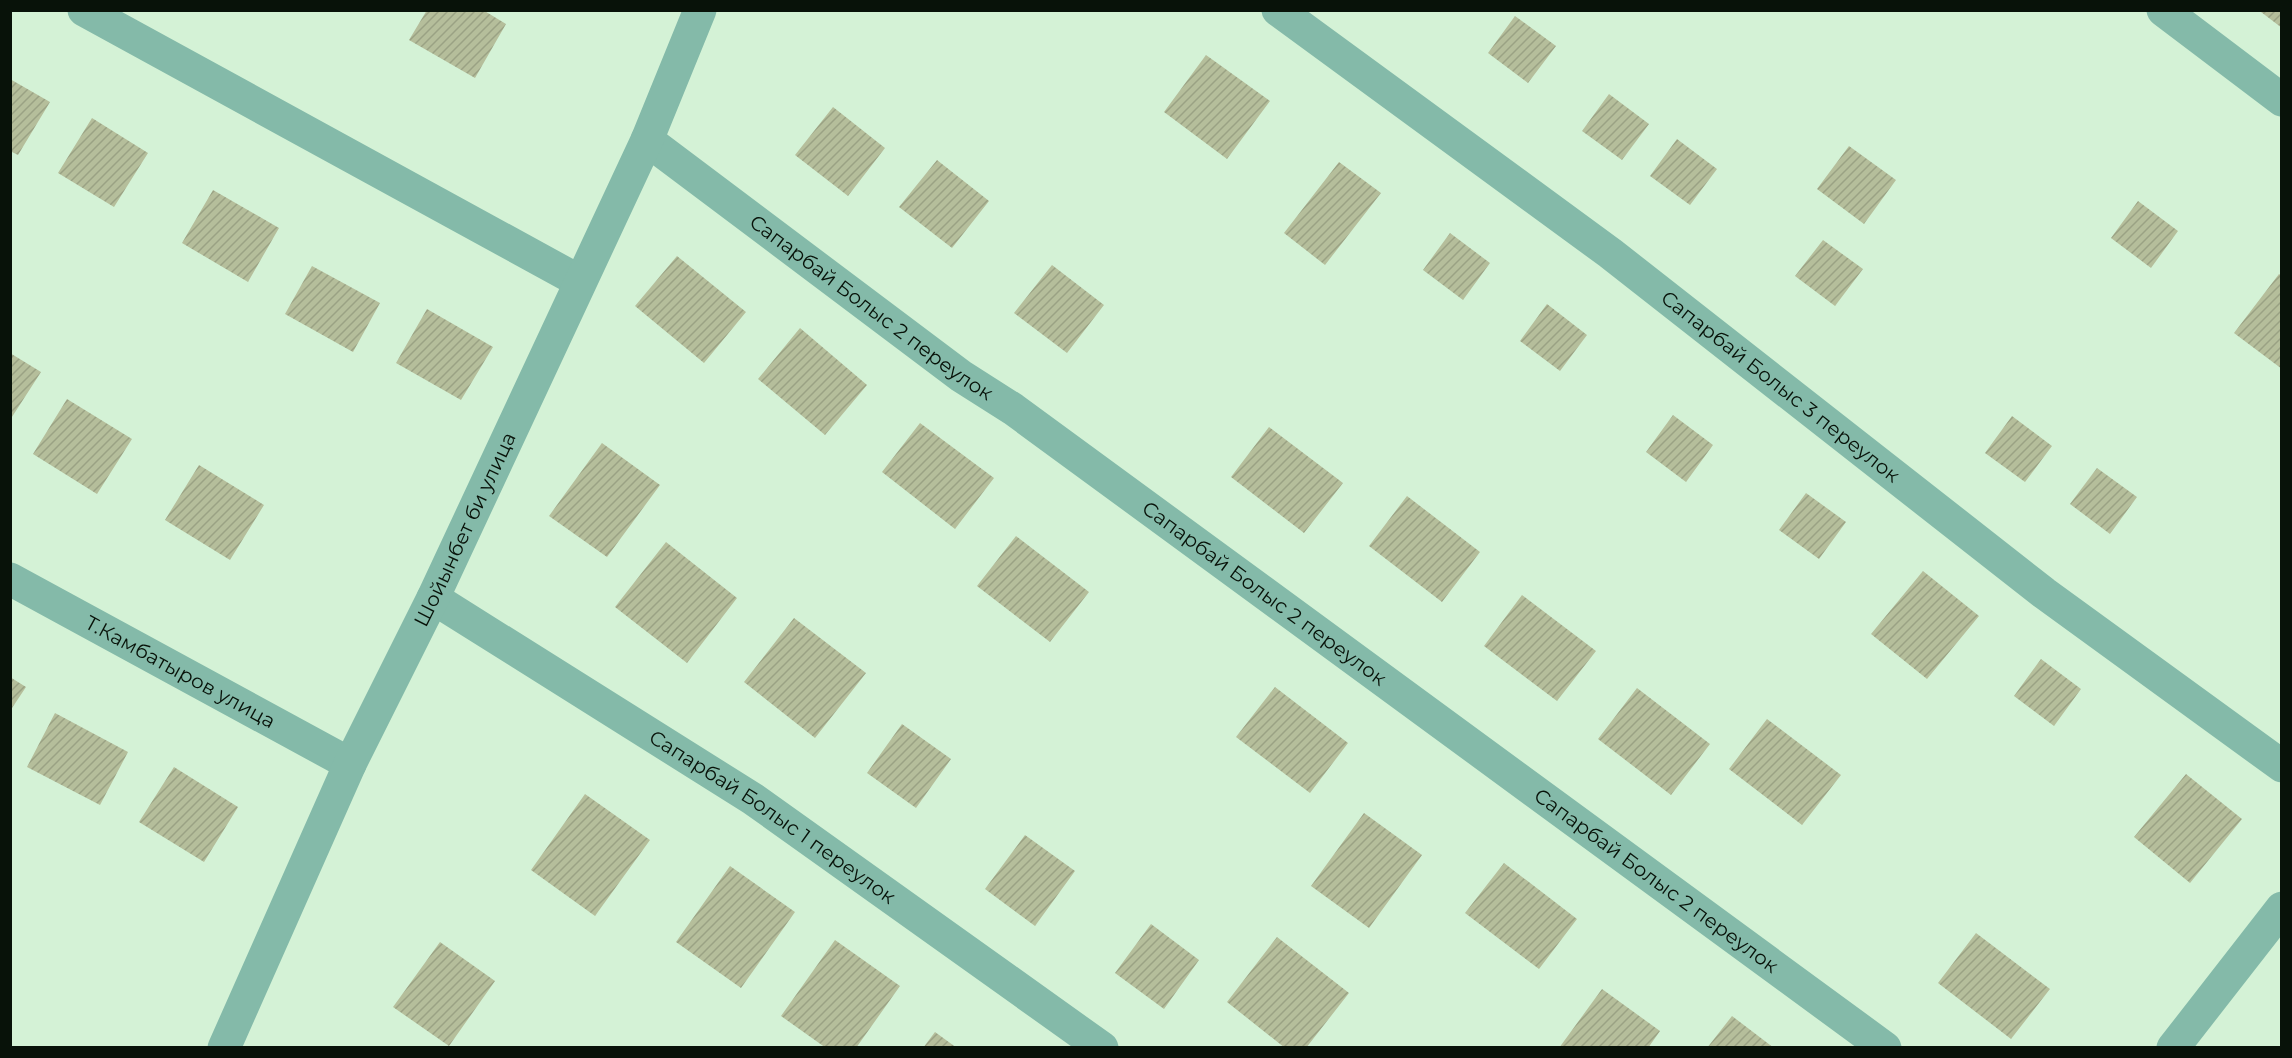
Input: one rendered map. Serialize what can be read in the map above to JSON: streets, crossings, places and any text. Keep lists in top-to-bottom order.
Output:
{
  "streets": {
    "street": [
      "Сапарбай Болыс 2 переулок",
      "Сапарбай Болыс 3 переулок",
      "Шойынбет би улица",
      "Т.Камбатыров улица",
      "Сапарбай Болыс 1 переулок"
    ]
  },
  "crossings": [
    ["Сапарбай Болыс 2 переулок", "Шойынбет би улица"],
    ["Шойынбет би улица", "Т.Камбатыров улица"],
    ["Шойынбет би улица", "Сапарбай Болыс 1 переулок"]
  ]
}
